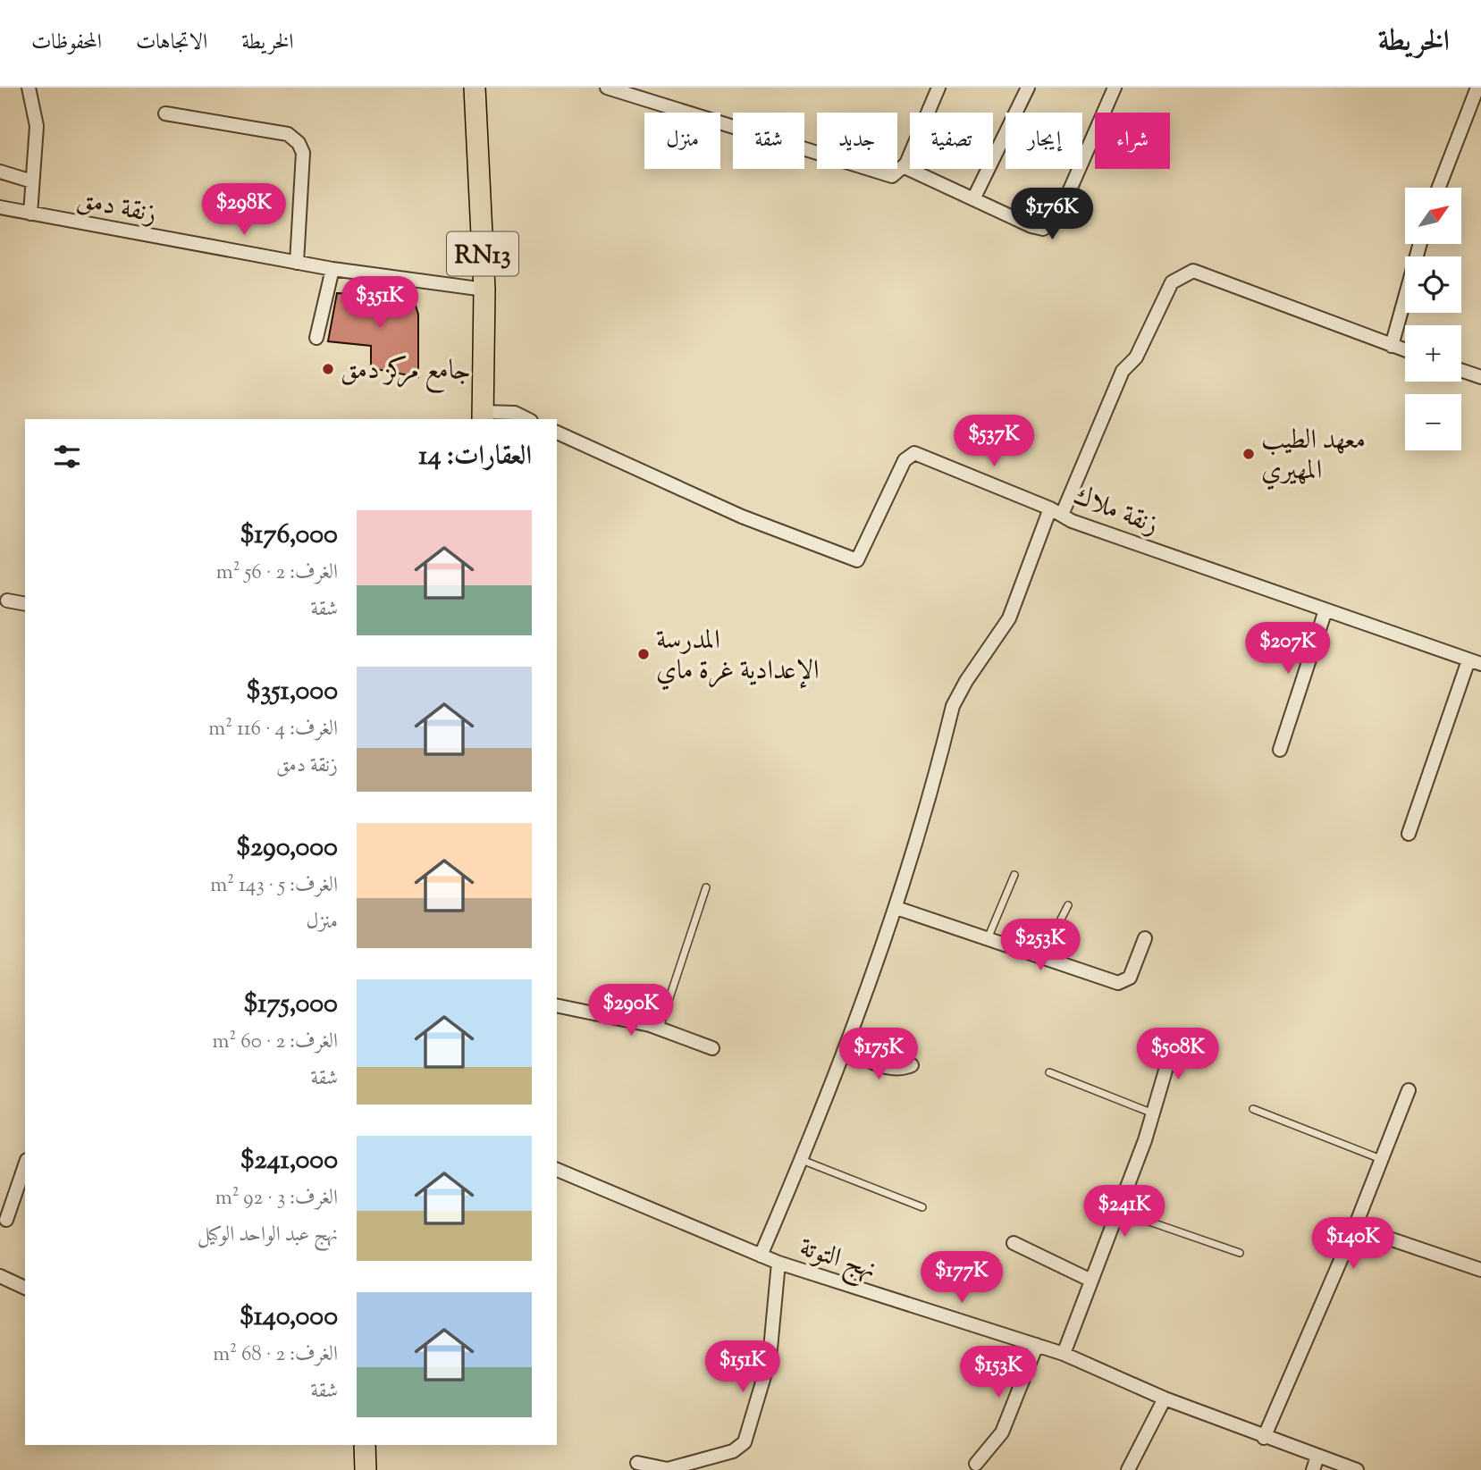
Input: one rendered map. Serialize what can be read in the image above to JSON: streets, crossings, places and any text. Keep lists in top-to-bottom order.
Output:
{
  "streets": {
    "main road": ["RN13"],
    "street": ["زنقة دمق", "زنقة ملاك", "نهج التوتة"]
  },
  "crossings": [
    ["زنقة دمق", "RN13"]
  ],
  "places": ["جامع مركز دمق", "معهد الطيب المهيري", "المدرسة الإعدادية غرة ماي"],
  "north": "top right",
  "page": {
    "header": "الخريطة",
    "nav": ["الخريطة", "الاتجاهات", "المحفوظات"],
    "chip": [
      "شراء",
      "إيجار",
      "تصفية",
      "جديد",
      "شقة",
      "منزل"
    ],
    "price": [
      "$298K",
      "$176K",
      "$351K",
      "$537K",
      "$207K",
      "$253K",
      "$290K",
      "$175K",
      "$508K",
      "$241K",
      "$140K",
      "$177K",
      "$151K",
      "$153K"
    ],
    "map_buttons": ["+", "−"],
    "heading": "العقارات: 14",
    "list": [
      {
        "name": "$176,000",
        "note": "الغرف: 2 · 56 m² · شقة"
      },
      {
        "name": "$351,000",
        "note": "الغرف: 4 · 116 m² · زنقة دمق"
      },
      {
        "name": "$290,000",
        "note": "الغرف: 5 · 143 m² · منزل"
      },
      {
        "name": "$175,000",
        "note": "الغرف: 2 · 60 m² · شقة"
      },
      {
        "name": "$241,000",
        "note": "الغرف: 3 · 92 m² · نهج عبد الواحد الوكيل"
      },
      {
        "name": "$140,000",
        "note": "الغرف: 2 · 68 m² · شقة"
      }
    ]
  }
}
